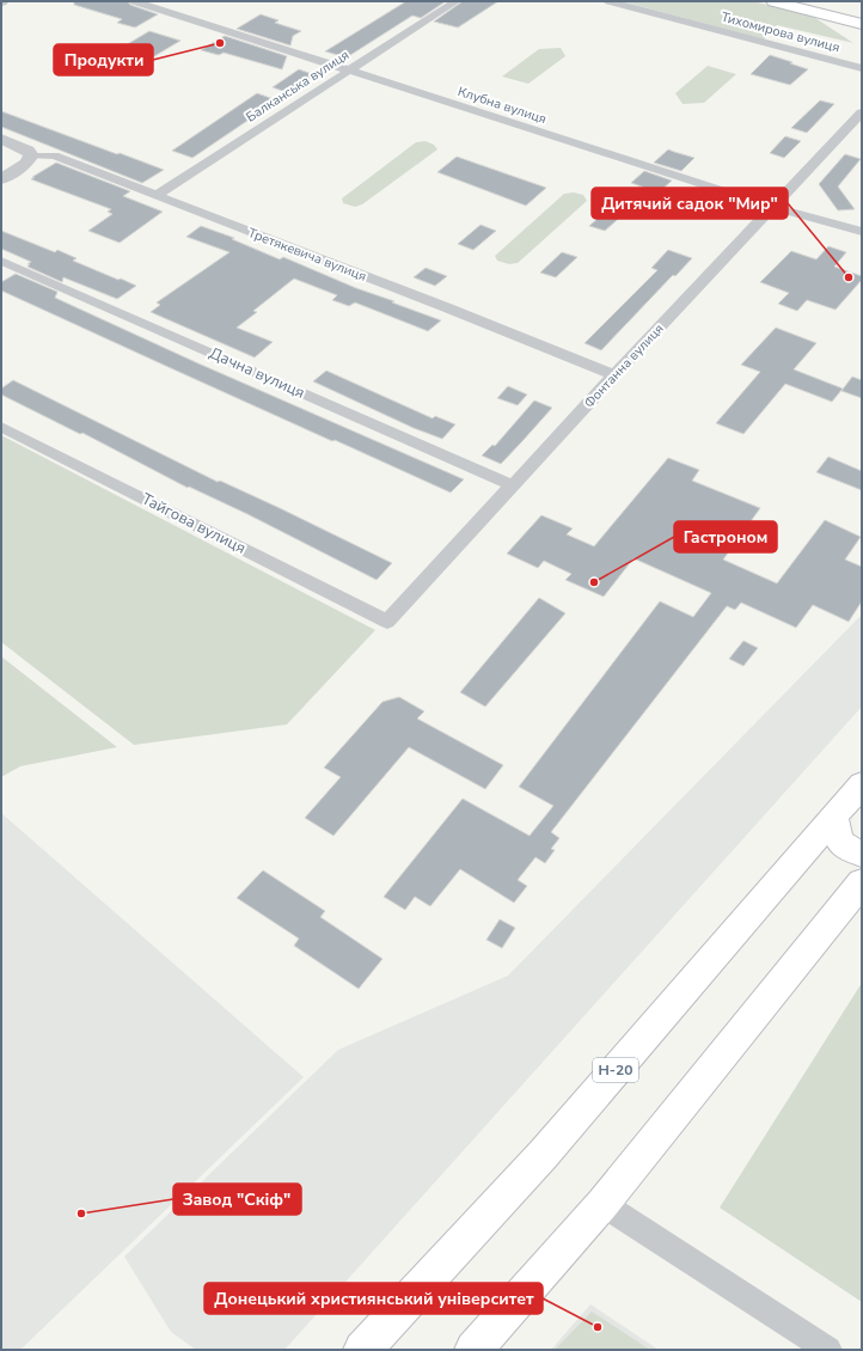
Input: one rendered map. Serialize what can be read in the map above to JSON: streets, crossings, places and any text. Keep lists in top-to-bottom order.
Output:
{
  "streets": {
    "main road": ["Н-20"],
    "street": [
      "Тихомирова вулиця",
      "Балканська вулиця",
      "Клубна вулиця",
      "Третякевича вулиця",
      "Фонтанна вулиця",
      "Дачна вулиця",
      "Тайгова вулиця"
    ]
  },
  "crossings": [
    ["Балканська вулиця", "Клубна вулиця"],
    ["Балканська вулиця", "Третякевича вулиця"],
    ["Клубна вулиця", "Фонтанна вулиця"],
    ["Третякевича вулиця", "Фонтанна вулиця"],
    ["Фонтанна вулиця", "Дачна вулиця"],
    ["Фонтанна вулиця", "Тайгова вулиця"]
  ],
  "places": [
    "Продукти",
    "Дитячий садок \"Мир\"",
    "Гастроном",
    "Завод \"Скіф\"",
    "Донецький християнський університет"
  ]
}
